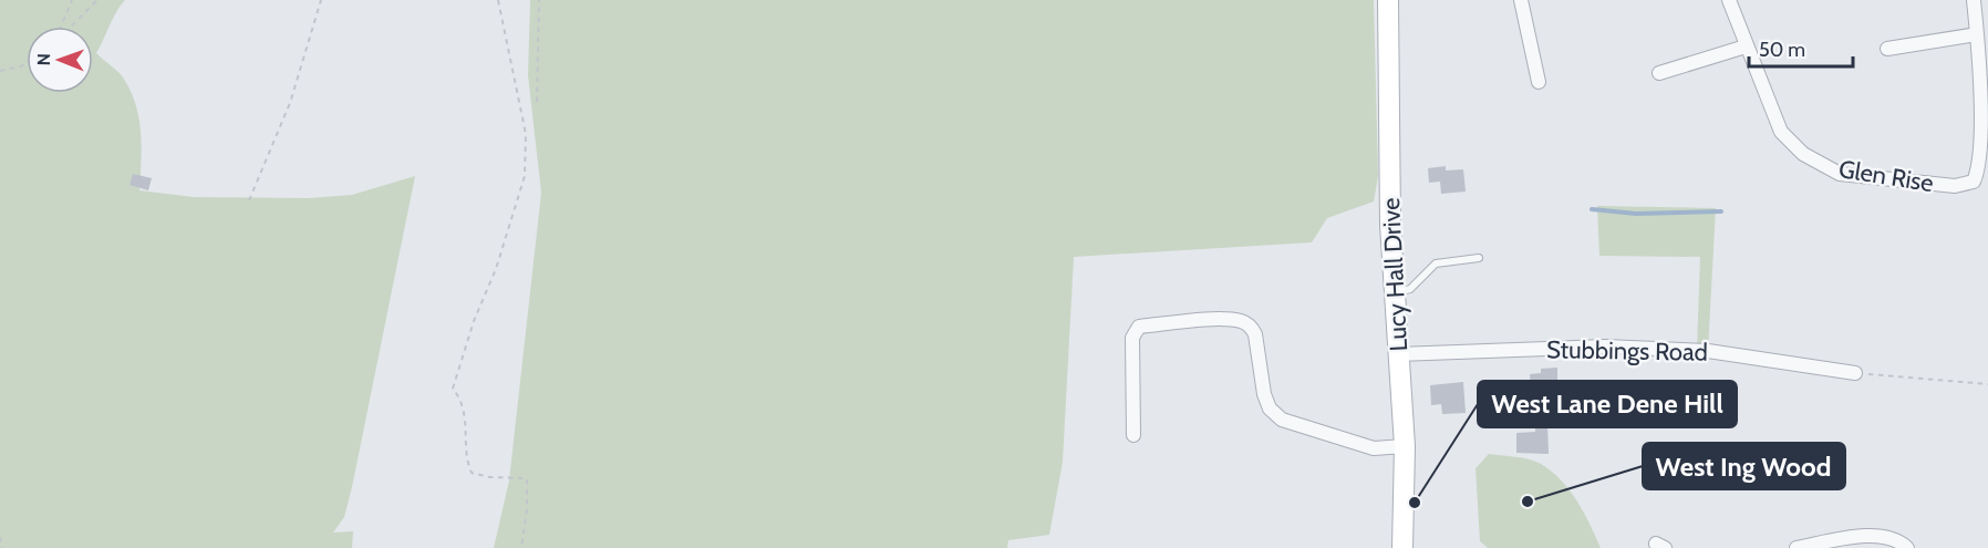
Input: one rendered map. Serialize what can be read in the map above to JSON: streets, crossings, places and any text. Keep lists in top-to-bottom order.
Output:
{
  "streets": {
    "street": ["Glen Rise", "Lucy Hall Drive", "Stubbings Road"]
  },
  "crossings": [
    ["Lucy Hall Drive", "Stubbings Road"]
  ],
  "places": ["West Ing Wood", "West Lane Dene Hill"],
  "scale_bar": "50 m",
  "north": "left"
}
